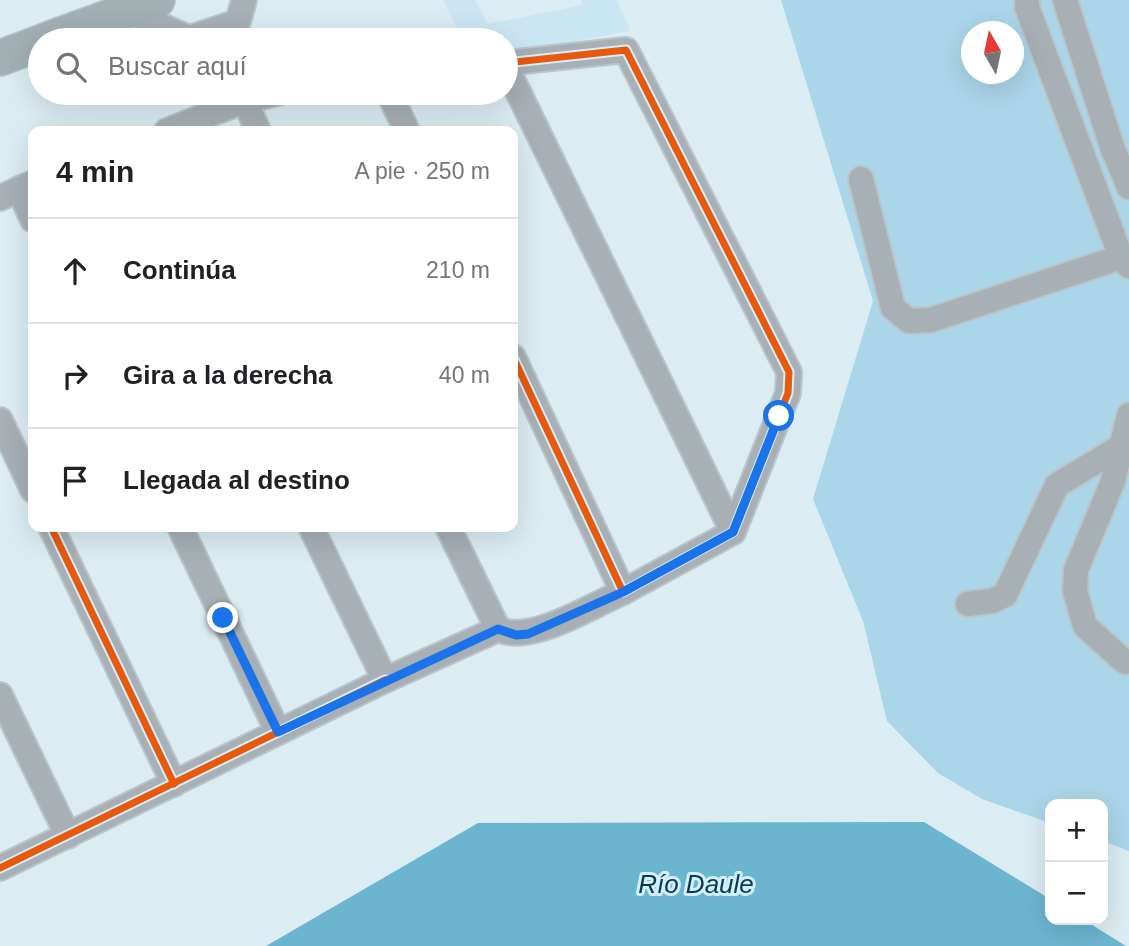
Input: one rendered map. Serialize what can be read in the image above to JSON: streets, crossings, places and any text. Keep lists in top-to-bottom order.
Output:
{
  "water": ["Río Daule"],
  "north": "top",
  "page": {
    "search": "Buscar aquí",
    "heading": ["4 min", "A pie · 250 m"],
    "list": [
      ["Continúa", "210 m"],
      ["Gira a la derecha", "40 m"],
      "Llegada al destino"
    ],
    "map_buttons": ["+", "−"]
  }
}
